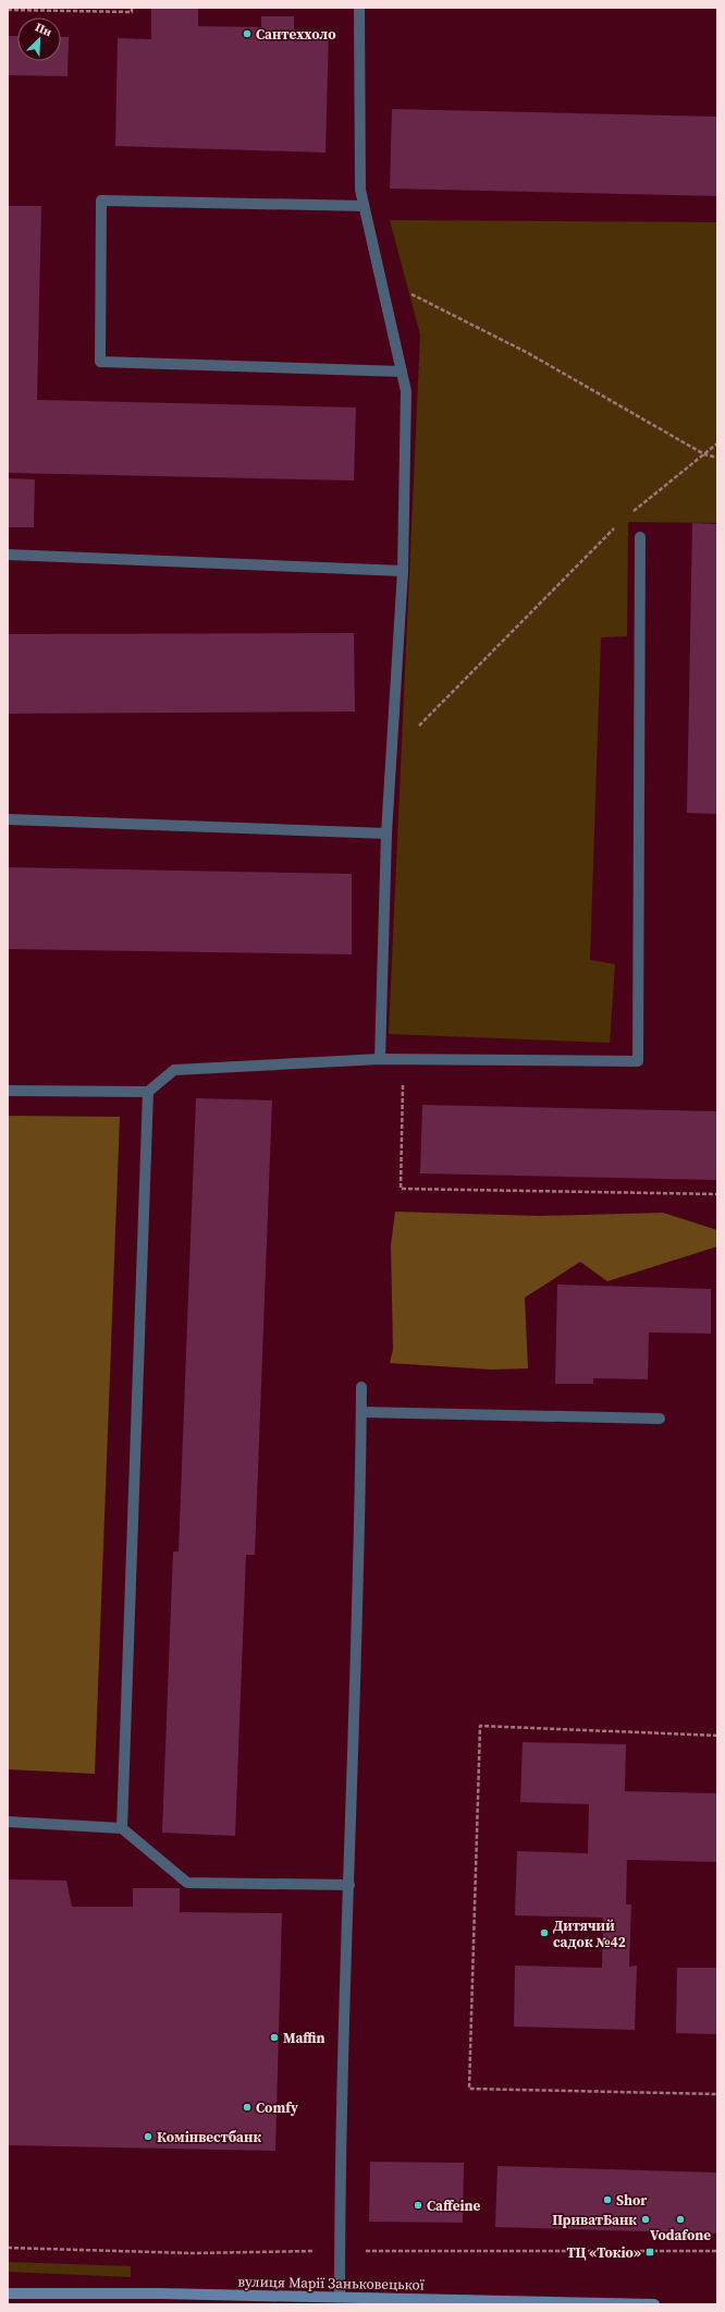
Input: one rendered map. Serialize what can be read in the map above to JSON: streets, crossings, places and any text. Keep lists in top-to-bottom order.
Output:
{
  "streets": {
    "street": ["вулиця Марії Заньковецької"]
  },
  "places": {
    "other": [
      "Сантеххоло",
      "Дитячий садок №42",
      "Maffin",
      "Comfy",
      "Комінвестбанк",
      "Shor",
      "Caffeine",
      "ПриватБанк",
      "Vodafone"
    ],
    "transit": ["ТЦ «Токіо»"]
  },
  "north": "top right"
}
